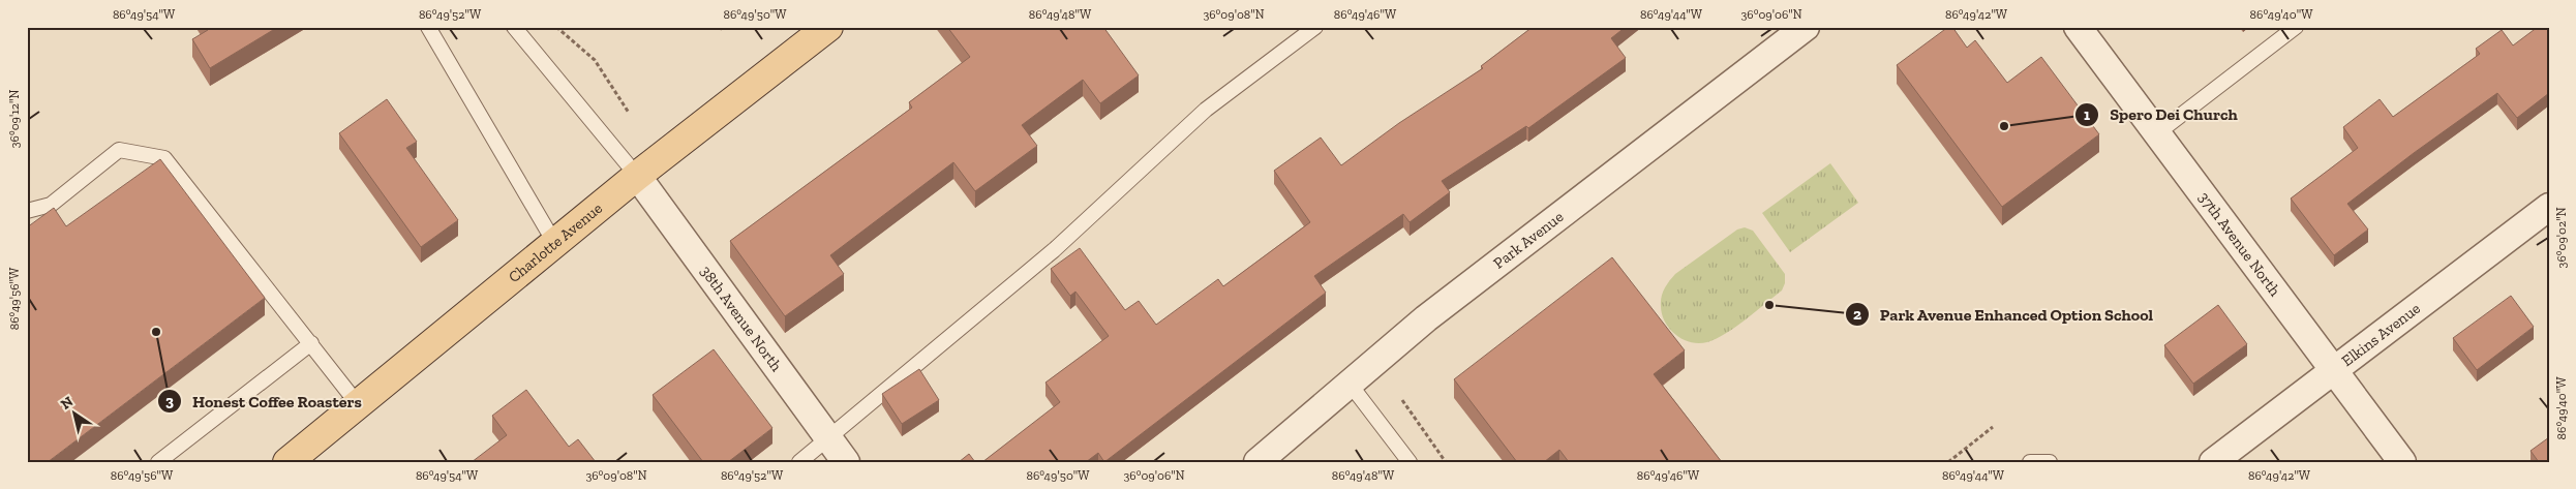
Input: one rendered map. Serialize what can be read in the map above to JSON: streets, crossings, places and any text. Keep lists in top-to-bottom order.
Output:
{
  "streets": {
    "main road": ["Charlotte Avenue"],
    "street": [
      "Park Avenue",
      "37th Avenue North",
      "38th Avenue North",
      "Elkins Avenue"
    ]
  },
  "crossings": [
    ["Charlotte Avenue", "38th Avenue North"],
    ["37th Avenue North", "Elkins Avenue"]
  ],
  "places": ["Spero Dei Church", "Park Avenue Enhanced Option School", "Honest Coffee Roasters"],
  "north": "top left",
  "coordinates": [
    "86°49'54\"W",
    "86°49'52\"W",
    "86°49'50\"W",
    "86°49'48\"W",
    "36°09'08\"N",
    "86°49'46\"W",
    "86°49'44\"W",
    "36°09'06\"N",
    "86°49'42\"W",
    "86°49'40\"W",
    "36°09'12\"N",
    "36°09'02\"N",
    "86°49'56\"W"
  ]
}
